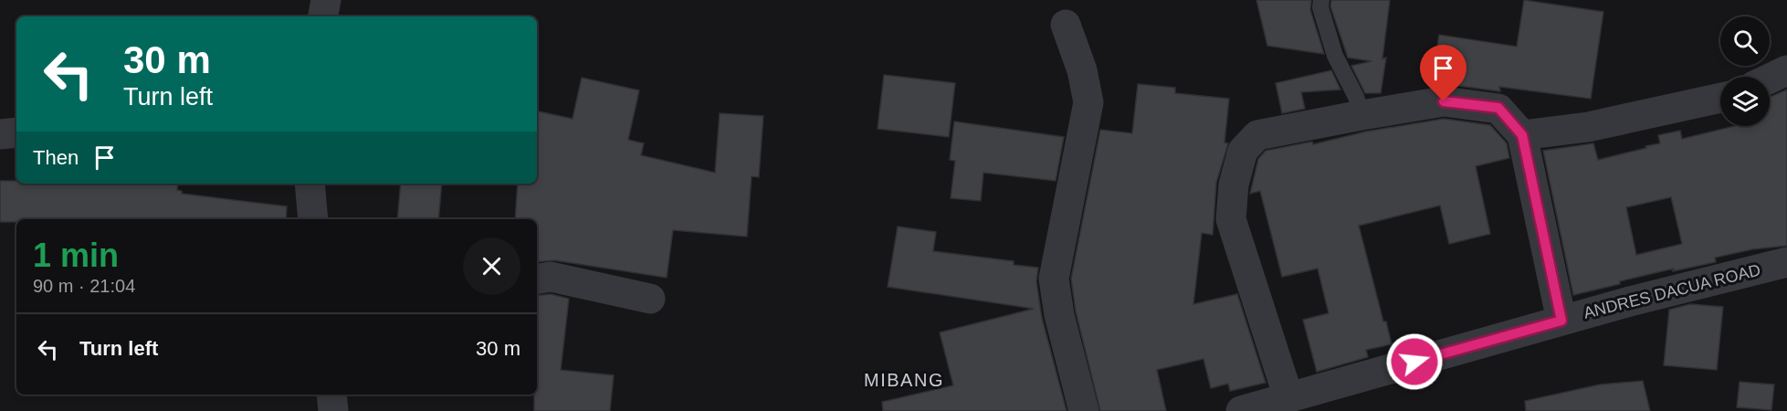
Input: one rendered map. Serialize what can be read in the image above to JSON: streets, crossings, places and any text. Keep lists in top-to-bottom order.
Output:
{
  "streets": {
    "street": ["ANDRES DACUA ROAD"]
  },
  "districts": ["MIBANG"],
  "page": {
    "turn": ["30 m", "Turn left"],
    "then": "Then",
    "heading": ["1 min", "90 m · 21:04"],
    "list": [
      {
        "name": "Turn left",
        "value": "30 m"
      }
    ]
  }
}
